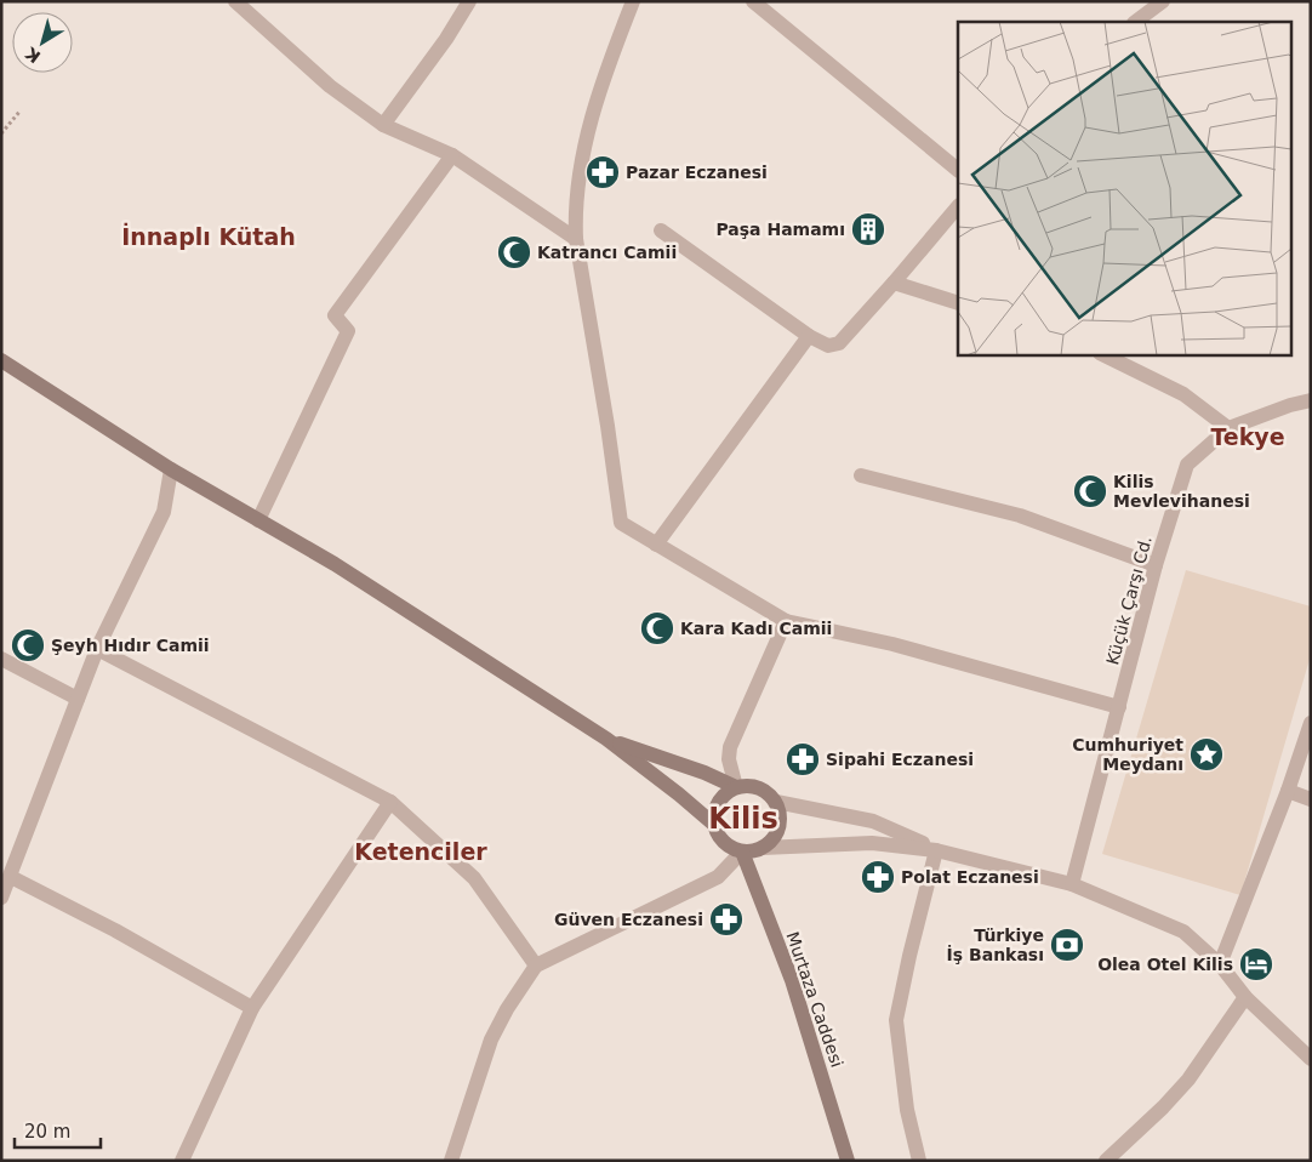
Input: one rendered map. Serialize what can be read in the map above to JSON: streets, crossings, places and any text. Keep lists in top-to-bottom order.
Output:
{
  "streets": {
    "main road": ["Murtaza Caddesi"],
    "street": ["Küçük Çarşı Cd."]
  },
  "districts": [
    "İnnaplı Kütah",
    "Tekye",
    "Kilis",
    "Ketenciler"
  ],
  "places": {
    "pharmacy": [
      "Pazar Eczanesi",
      "Sipahi Eczanesi",
      "Polat Eczanesi",
      "Güven Eczanesi"
    ],
    "building": ["Paşa Hamamı"],
    "mosque": [
      "Katrancı Camii",
      "Kilis Mevlevihanesi",
      "Kara Kadı Camii",
      "Şeyh Hıdır Camii"
    ],
    "place": ["Cumhuriyet Meydanı"],
    "bank": ["Türkiye İş Bankası"],
    "hotel": ["Olea Otel Kilis"]
  },
  "scale_bar": "20 m",
  "north": "bottom left"
}
